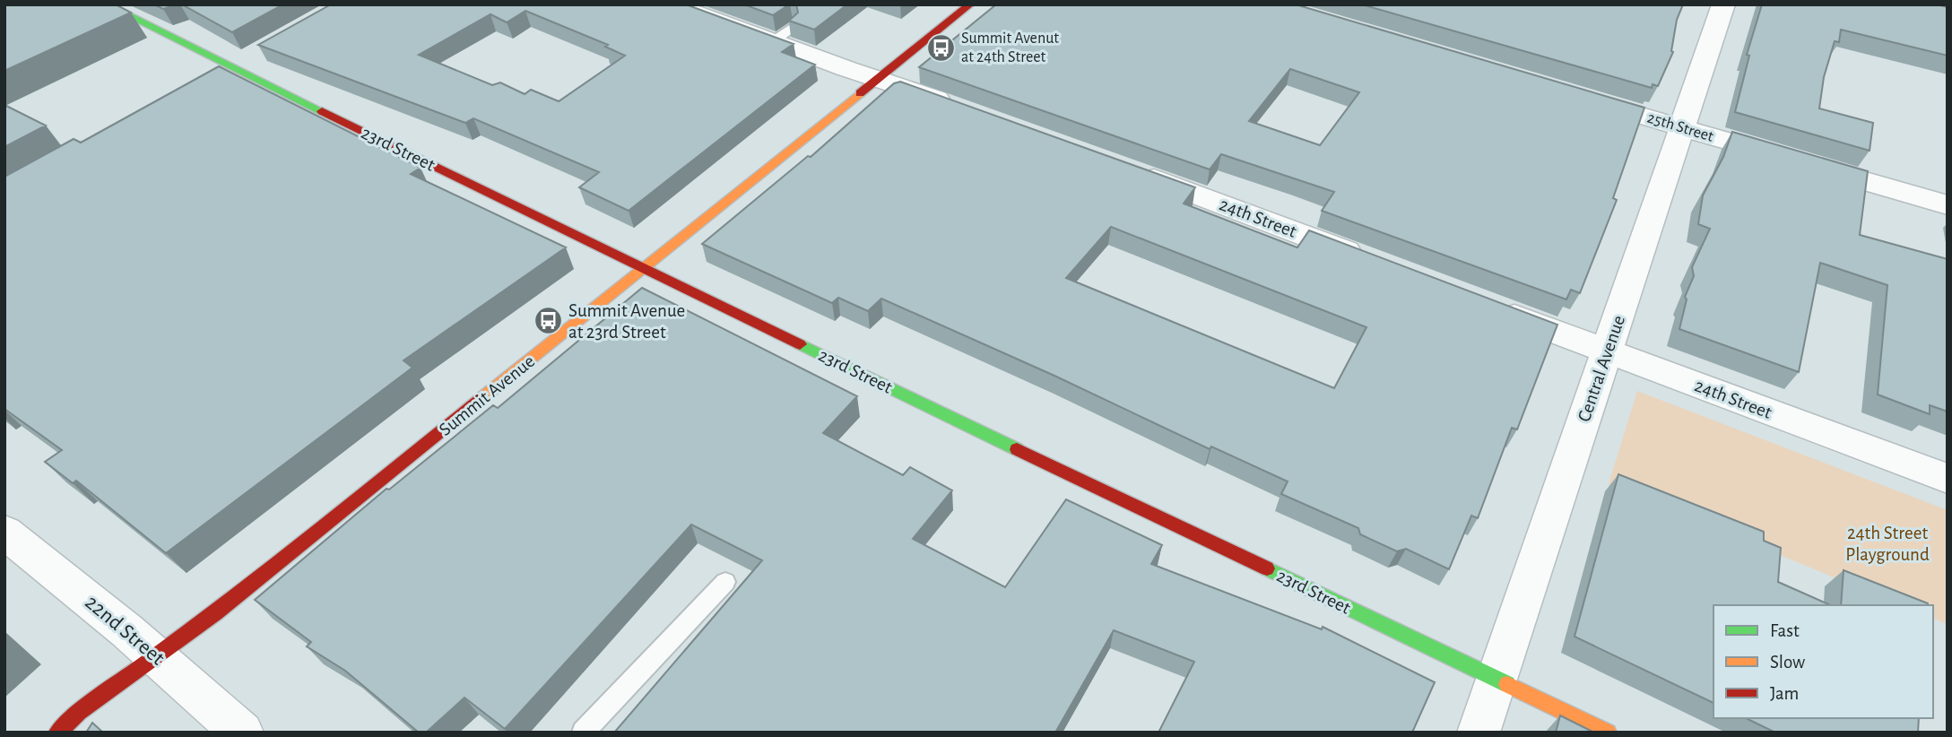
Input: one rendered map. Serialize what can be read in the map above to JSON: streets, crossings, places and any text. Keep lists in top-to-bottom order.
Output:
{
  "streets": {
    "street": [
      "25th Street",
      "23rd Street",
      "24th Street",
      "Central Avenue",
      "Summit Avenue",
      "22nd Street"
    ]
  },
  "crossings": [
    ["25th Street", "Central Avenue"],
    ["23rd Street", "Central Avenue"],
    ["23rd Street", "Summit Avenue"],
    ["24th Street", "Central Avenue"],
    ["Summit Avenue", "22nd Street"]
  ],
  "parks": ["24th Street Playground"],
  "places": {
    "bus stop": ["Summit Avenut at 24th Street", "Summit Avenue at 23rd Street"]
  },
  "legend": ["Fast", "Slow", "Jam"]
}
